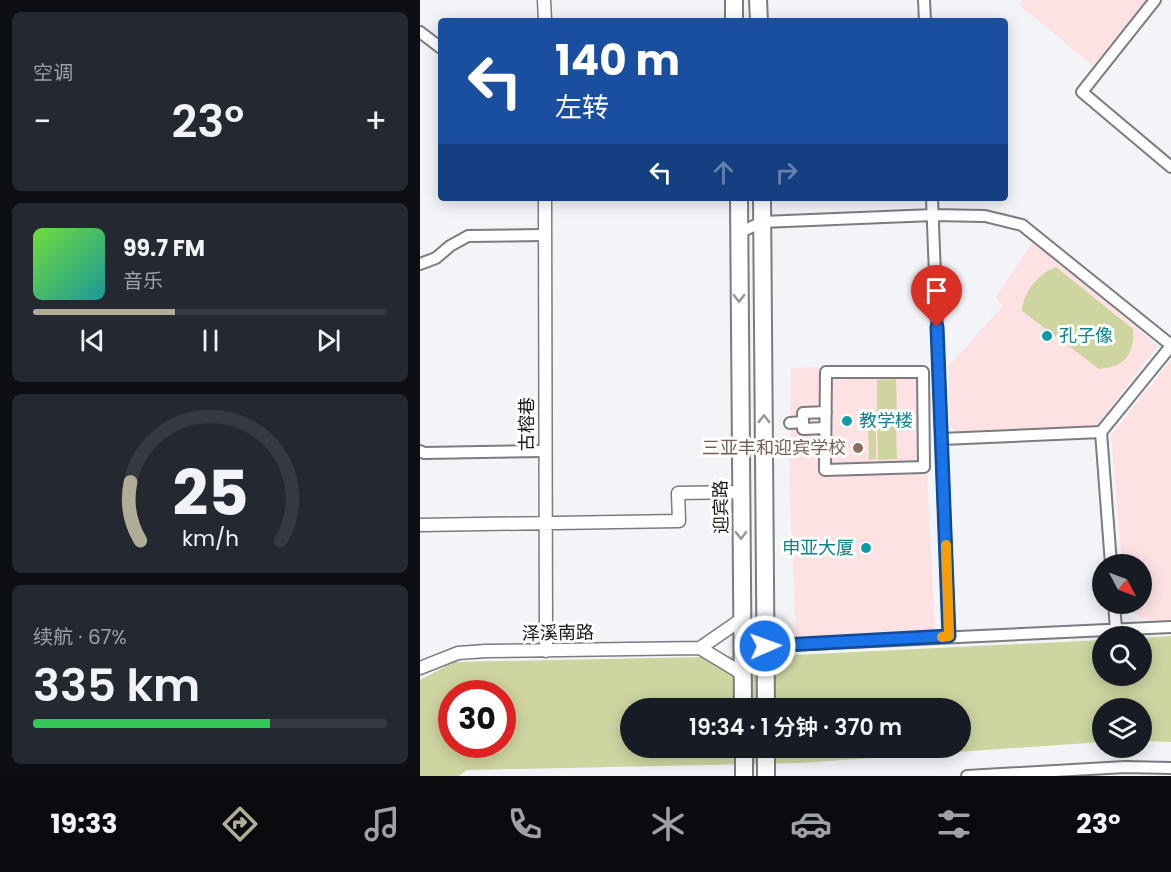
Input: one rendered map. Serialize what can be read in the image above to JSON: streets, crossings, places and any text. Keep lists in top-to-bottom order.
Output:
{
  "streets": {
    "highway": ["迎宾路"],
    "street": ["古榕巷", "泽溪南路"]
  },
  "crossings": [
    ["古榕巷", "泽溪南路"]
  ],
  "places": [
    "孔子像",
    "教学楼",
    "三亚丰和迎宾学校",
    "申亚大厦"
  ],
  "north": "bottom right",
  "page": {
    "tile": [
      "空调",
      ["续航 · 67%", "335 km"]
    ],
    "turn": ["140 m", "左转"],
    "heat": ["−", "23°", "+"],
    "song": ["99.7 FM", "音乐"],
    "limit": "30",
    "trip": "19:34 · 1 分钟 · 370 m",
    "tabs": ["19:33", "23°"],
    "gauge": ["25", "km/h"]
  }
}
